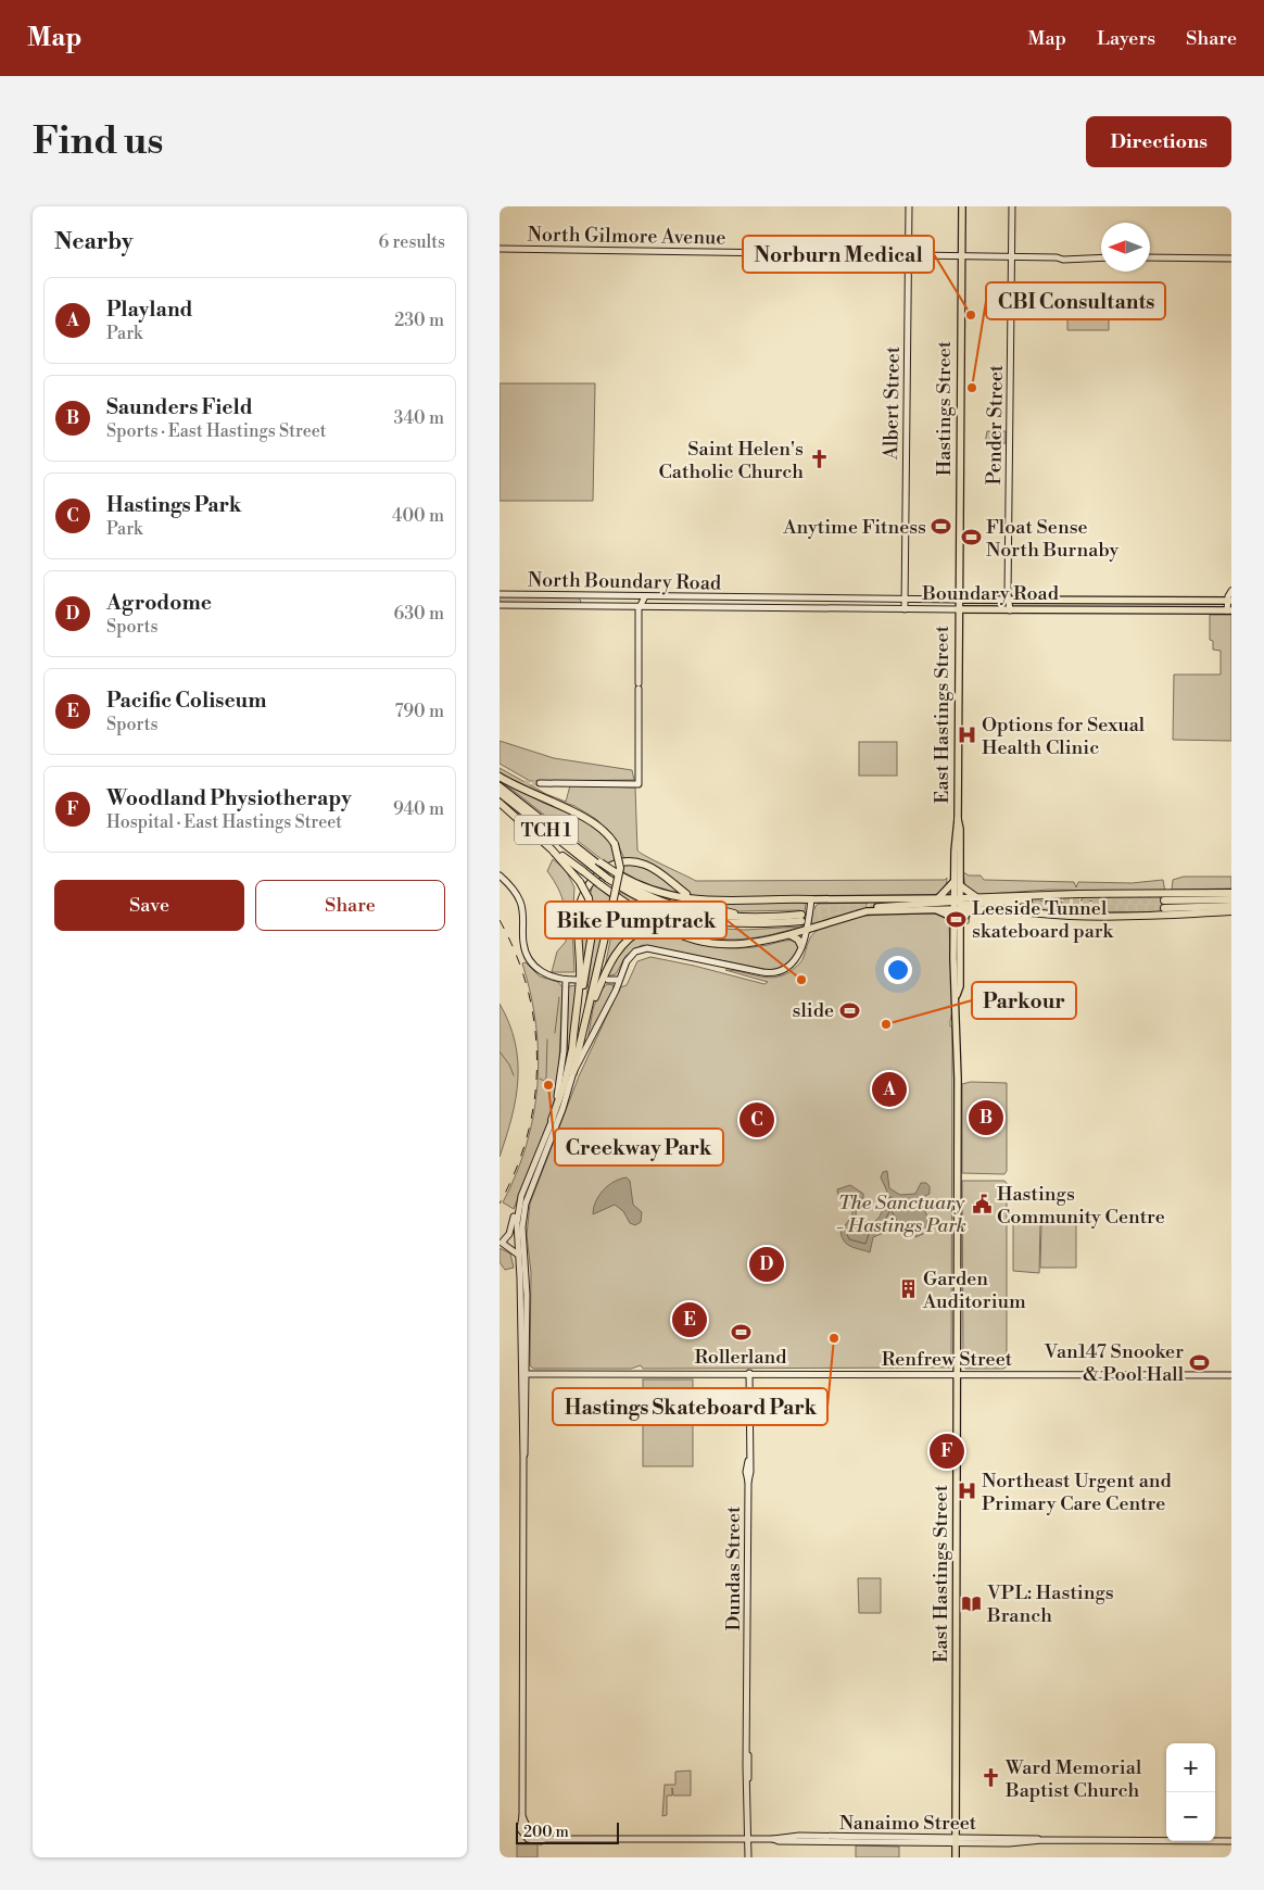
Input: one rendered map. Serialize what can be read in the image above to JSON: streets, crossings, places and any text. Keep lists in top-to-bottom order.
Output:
{
  "streets": {
    "highway": ["TCH 1"],
    "main road": ["Hastings Street", "Boundary Road", "East Hastings Street"],
    "street": [
      "North Gilmore Avenue",
      "Albert Street",
      "Pender Street",
      "North Boundary Road",
      "Renfrew Street",
      "Dundas Street",
      "Nanaimo Street"
    ]
  },
  "crossings": [
    ["North Gilmore Avenue", "Albert Street"],
    ["North Gilmore Avenue", "Hastings Street"],
    ["North Gilmore Avenue", "Pender Street"],
    ["Albert Street", "Boundary Road"],
    ["Hastings Street", "Boundary Road"],
    ["Hastings Street", "East Hastings Street"],
    ["Pender Street", "Boundary Road"],
    ["North Boundary Road", "Boundary Road"],
    ["Boundary Road", "East Hastings Street"],
    ["East Hastings Street", "Renfrew Street"],
    ["East Hastings Street", "Nanaimo Street"],
    ["Renfrew Street", "Dundas Street"],
    ["Renfrew Street", "Nanaimo Street"],
    ["Dundas Street", "Nanaimo Street"]
  ],
  "parks": ["The Sanctuary - Hastings Park"],
  "places": {
    "other": [
      "Norburn Medical",
      "CBI Consultants",
      "Bike Pumptrack",
      "Parkour",
      "Creekway Park",
      "Hastings Skateboard Park"
    ],
    "church": ["Saint Helen's Catholic Church", "Ward Memorial Baptist Church"],
    "sports": [
      "Anytime Fitness",
      "Float Sense North Burnaby",
      "Leeside Tunnel skateboard park",
      "slide",
      "Rollerland",
      "Van147 Snooker & Pool Hall"
    ],
    "hospital": ["Options for Sexual Health Clinic", "Northeast Urgent and Primary Care Centre"],
    "public building": ["Hastings Community Centre"],
    "building": ["Garden Auditorium"],
    "library": ["VPL: Hastings Branch"]
  },
  "scale_bar": "200 m",
  "north": "left",
  "page": {
    "header": "Map",
    "nav": ["Map", "Layers", "Share"],
    "buttons": [
      "Directions",
      ["Save", "Share"]
    ],
    "title": "Find us",
    "heading": ["Nearby", "6 results"],
    "list": [
      {
        "mark": "A",
        "name": "Playland",
        "note": "Park",
        "value": "230 m"
      },
      {
        "mark": "B",
        "name": "Saunders Field",
        "note": "Sports · East Hastings Street",
        "value": "340 m"
      },
      {
        "mark": "C",
        "name": "Hastings Park",
        "note": "Park",
        "value": "400 m"
      },
      {
        "mark": "D",
        "name": "Agrodome",
        "note": "Sports",
        "value": "630 m"
      },
      {
        "mark": "E",
        "name": "Pacific Coliseum",
        "note": "Sports",
        "value": "790 m"
      },
      {
        "mark": "F",
        "name": "Woodland Physiotherapy",
        "note": "Hospital · East Hastings Street",
        "value": "940 m"
      }
    ],
    "pins": [
      "A",
      "B",
      "C",
      "D",
      "E",
      "F"
    ],
    "map_buttons": ["+", "−"],
    "scale": "200 m"
  }
}
